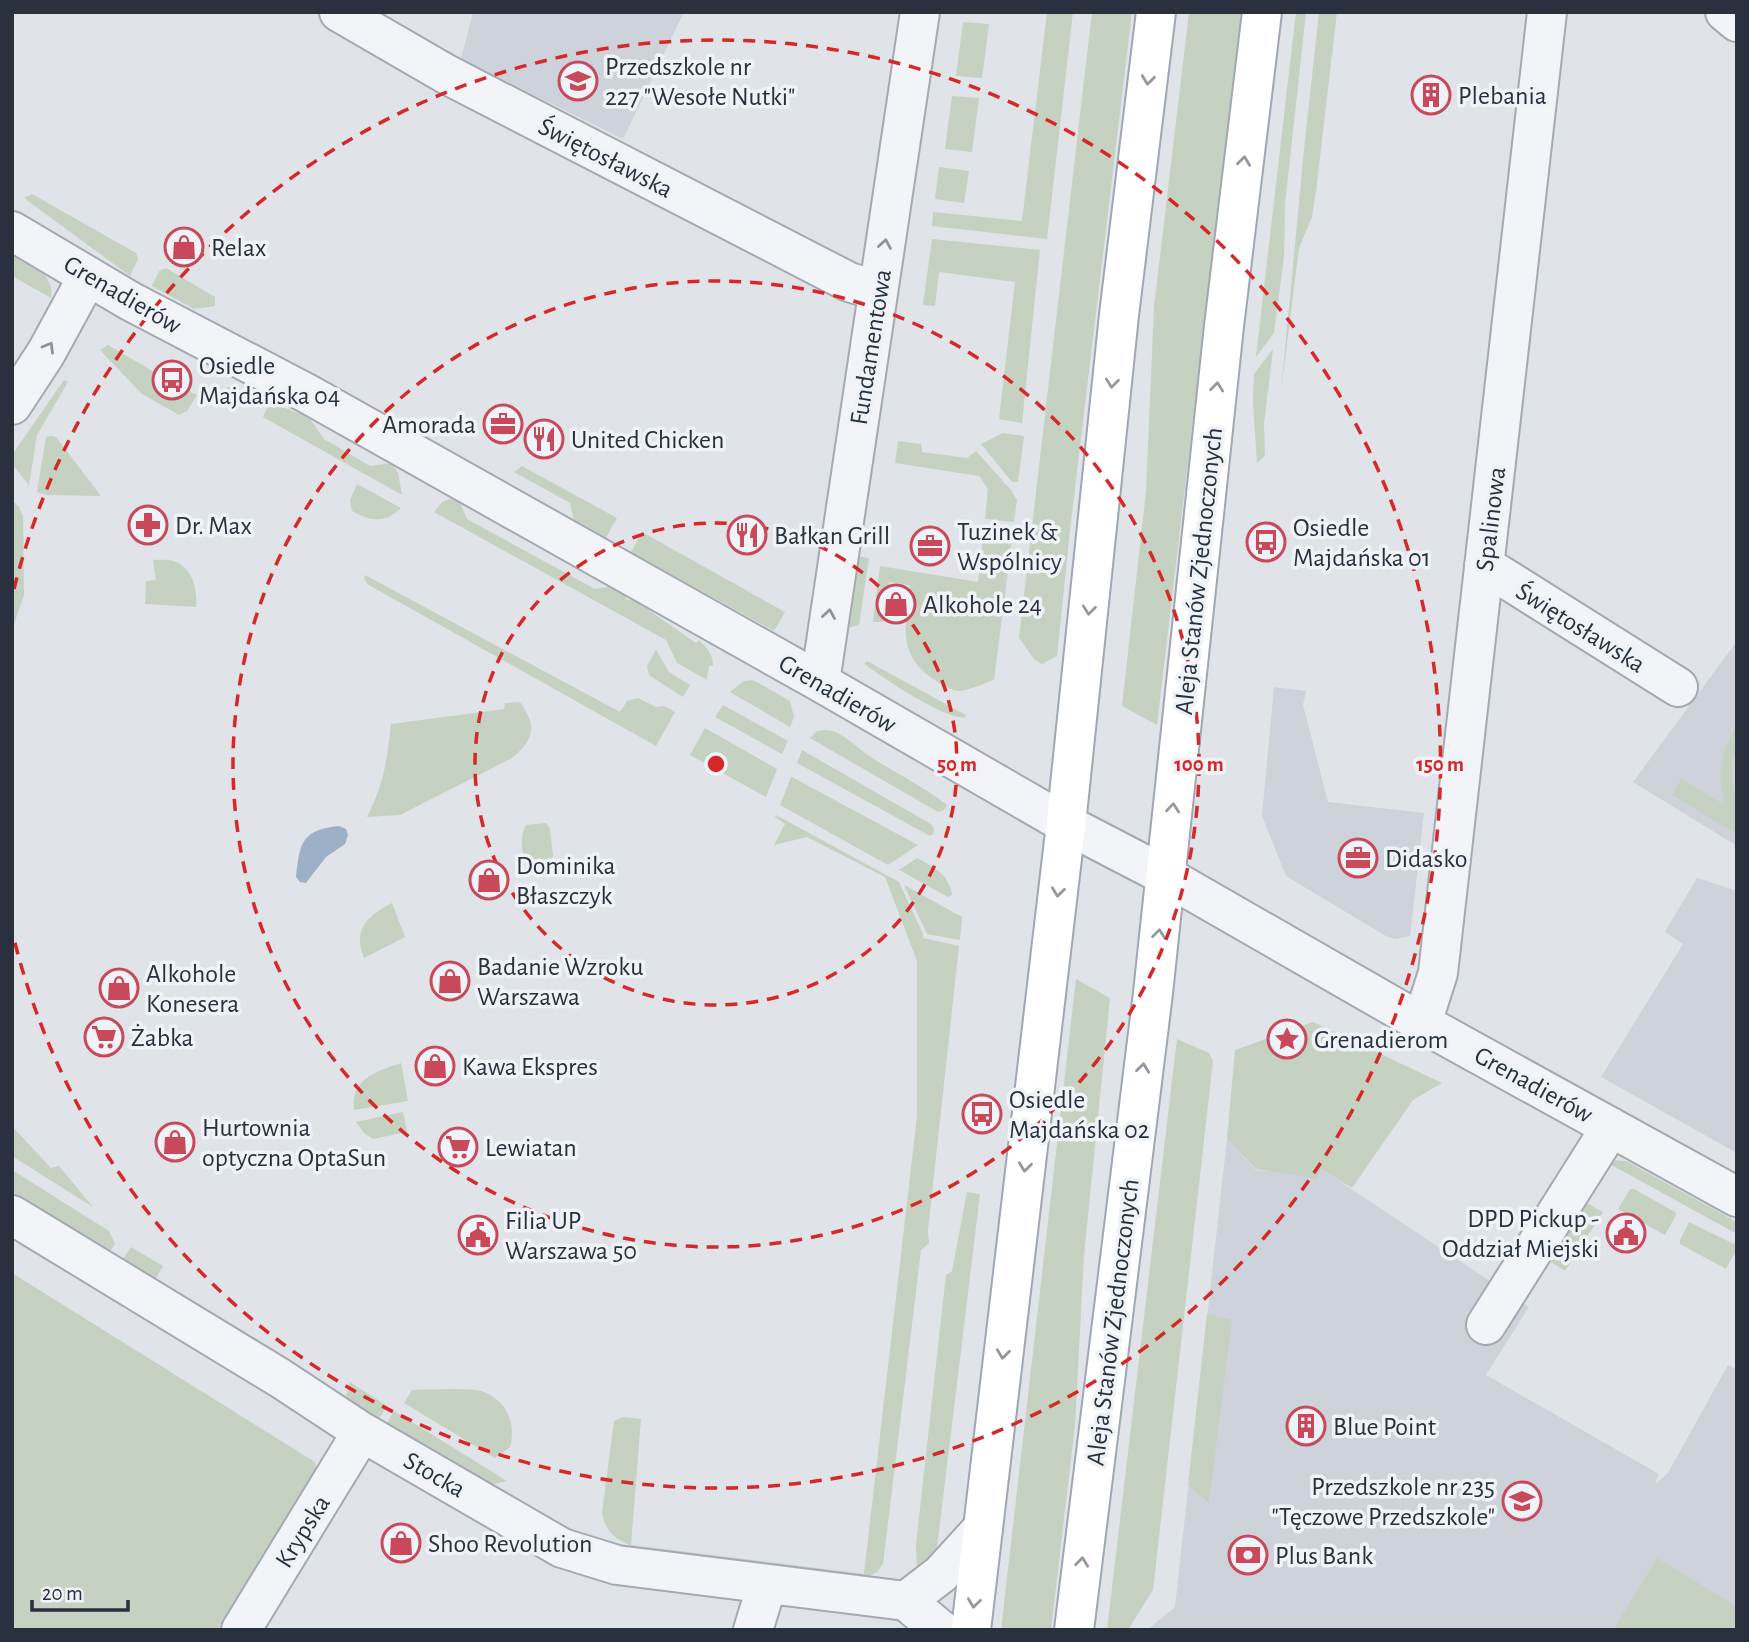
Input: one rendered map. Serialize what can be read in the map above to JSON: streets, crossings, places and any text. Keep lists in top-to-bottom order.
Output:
{
  "streets": {
    "main road": ["Aleja Stanów Zjednoczonych"],
    "street": [
      "Świętosławska",
      "Grenadierów",
      "Fundamentowa",
      "Spalinowa",
      "Stocka",
      "Krypska"
    ]
  },
  "crossings": [
    ["Świętosławska", "Fundamentowa"],
    ["Świętosławska", "Spalinowa"],
    ["Grenadierów", "Fundamentowa"],
    ["Grenadierów", "Spalinowa"],
    ["Grenadierów", "Aleja Stanów Zjednoczonych"],
    ["Stocka", "Krypska"]
  ],
  "one_way": ["Fundamentowa"],
  "places": {
    "school or university": ["Przedszkole nr 227 \"Wesołe Nutki\"", "Przedszkole nr 235 \"Tęczowe Przedszkole\""],
    "building": ["Plebania", "Blue Point"],
    "shop": [
      "Relax",
      "Alkohole 24",
      "Dominika Błaszczyk",
      "Badanie Wzroku Warszawa",
      "Alkohole Konesera",
      "Kawa Ekspres",
      "Hurtownia optyczna OptaSun",
      "Shoo Revolution"
    ],
    "bus stop": ["Osiedle Majdańska 04", "Osiedle Majdańska 01", "Osiedle Majdańska 02"],
    "office": ["Amorada", "Tuzinek & Wspólnicy", "Didasko"],
    "restaurant": ["United Chicken", "Bałkan Grill"],
    "pharmacy": ["Dr. Max"],
    "supermarket": ["Żabka", "Lewiatan"],
    "place": ["Grenadierom"],
    "public building": ["DPD Pickup - Oddział Miejski", "Filia UP Warszawa 50"],
    "bank": ["Plus Bank"]
  },
  "scale_bar": "20 m",
  "rings": ["50 m", "100 m", "150 m"]
}
